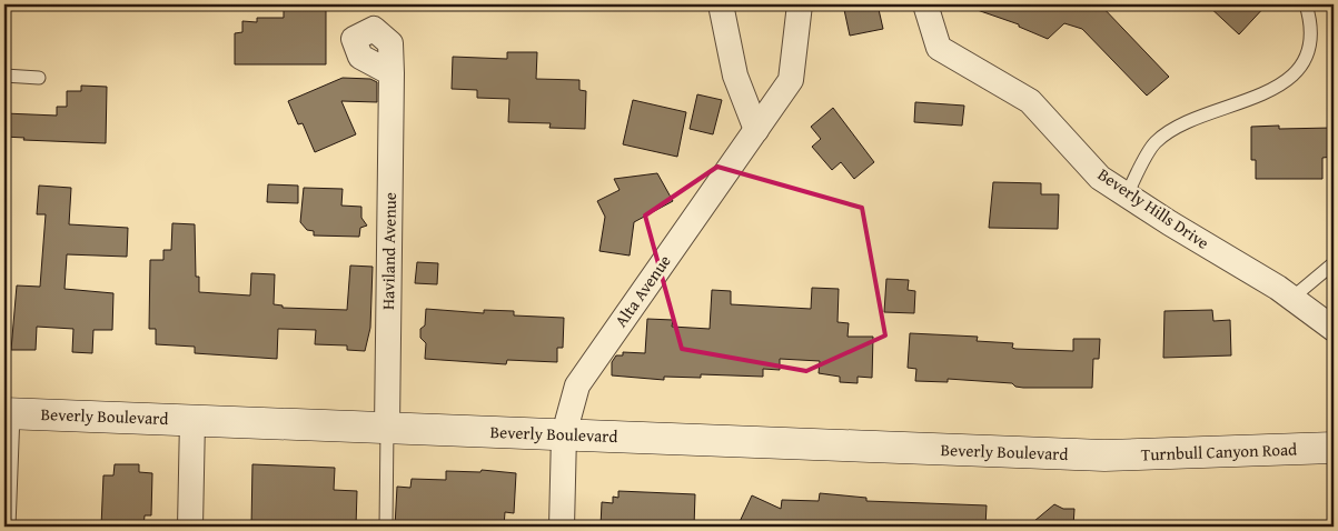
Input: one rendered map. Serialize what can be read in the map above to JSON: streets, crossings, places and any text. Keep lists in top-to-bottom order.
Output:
{
  "streets": {
    "street": [
      "Beverly Hills Drive",
      "Haviland Avenue",
      "Alta Avenue",
      "Beverly Boulevard",
      "Turnbull Canyon Road"
    ]
  },
  "crossings": [
    ["Haviland Avenue", "Beverly Boulevard"],
    ["Alta Avenue", "Beverly Boulevard"],
    ["Beverly Boulevard", "Turnbull Canyon Road"]
  ]
}
